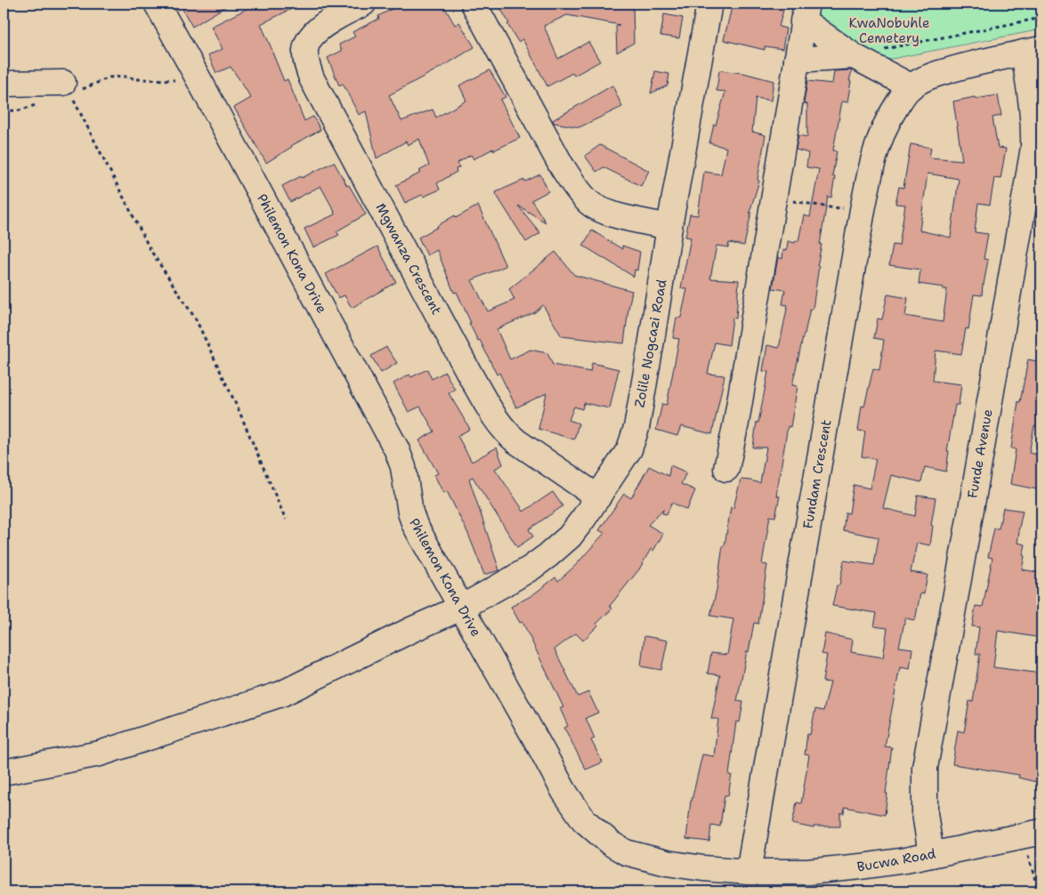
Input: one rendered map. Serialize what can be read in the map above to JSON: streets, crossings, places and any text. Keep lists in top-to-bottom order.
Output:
{
  "streets": {
    "street": [
      "Philemon Kona Drive",
      "Mgwanza Crescent",
      "Zolile Nogcazi Road",
      "Funde Avenue",
      "Fundam Crescent",
      "Bucwa Road"
    ]
  },
  "crossings": [
    ["Philemon Kona Drive", "Zolile Nogcazi Road"],
    ["Philemon Kona Drive", "Fundam Crescent"],
    ["Philemon Kona Drive", "Bucwa Road"],
    ["Mgwanza Crescent", "Zolile Nogcazi Road"],
    ["Funde Avenue", "Fundam Crescent"],
    ["Funde Avenue", "Bucwa Road"],
    ["Fundam Crescent", "Bucwa Road"]
  ],
  "parks": ["KwaNobuhle Cemetery"]
}
